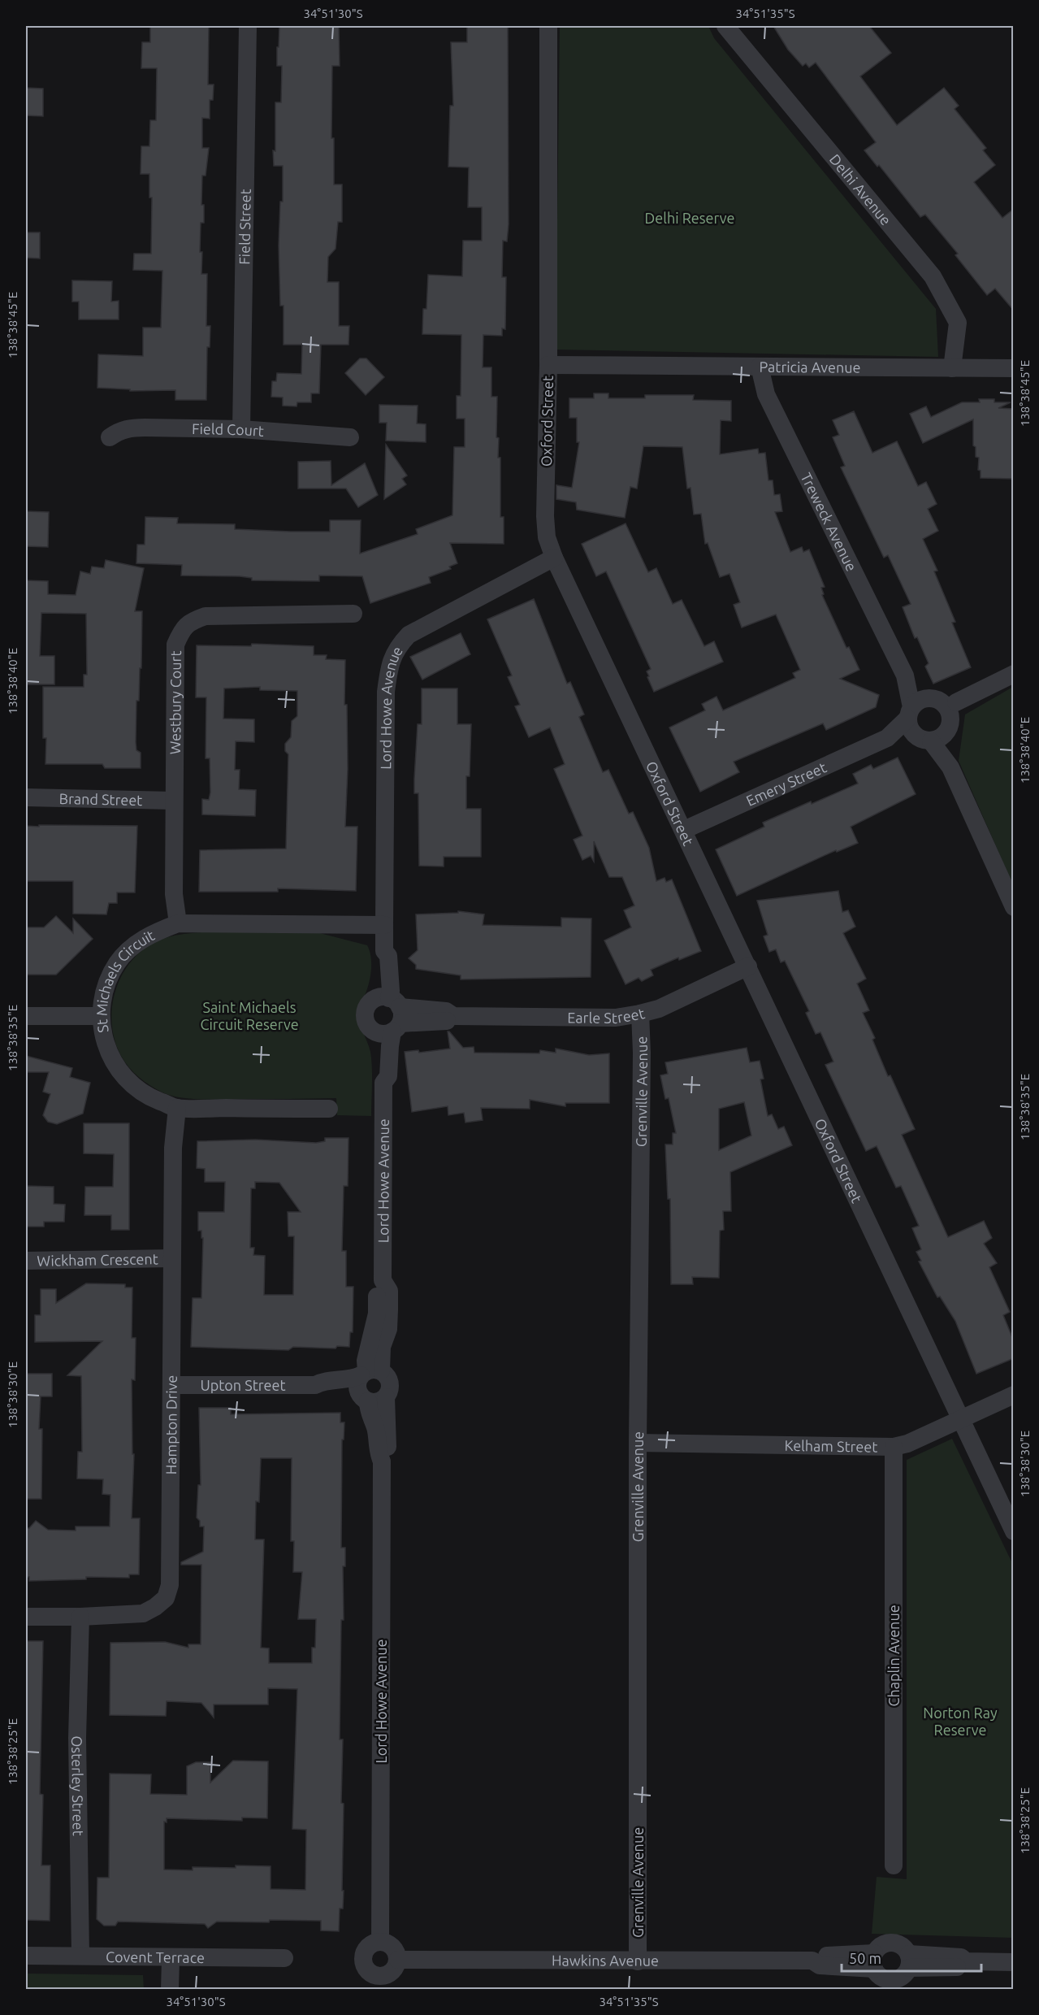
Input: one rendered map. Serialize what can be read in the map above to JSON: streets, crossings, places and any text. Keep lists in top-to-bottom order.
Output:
{
  "streets": {
    "street": [
      "Delhi Avenue",
      "Field Street",
      "Patricia Avenue",
      "Oxford Street",
      "Field Court",
      "Treweck Avenue",
      "Westbury Court",
      "Lord Howe Avenue",
      "Emery Street",
      "Brand Street",
      "St Michaels Circuit",
      "Earle Street",
      "Grenville Avenue",
      "Wickham Crescent",
      "Upton Street",
      "Hampton Drive",
      "Kelham Street",
      "Chaplin Avenue",
      "Osterley Street",
      "Covent Terrace",
      "Hawkins Avenue"
    ]
  },
  "crossings": [
    ["Delhi Avenue", "Patricia Avenue"],
    ["Field Street", "Field Court"],
    ["Patricia Avenue", "Oxford Street"],
    ["Patricia Avenue", "Treweck Avenue"],
    ["Oxford Street", "Lord Howe Avenue"],
    ["Oxford Street", "Emery Street"],
    ["Oxford Street", "Earle Street"],
    ["Oxford Street", "Kelham Street"],
    ["Treweck Avenue", "Emery Street"],
    ["Westbury Court", "Brand Street"],
    ["Westbury Court", "St Michaels Circuit"],
    ["Lord Howe Avenue", "St Michaels Circuit"],
    ["Lord Howe Avenue", "Earle Street"],
    ["Lord Howe Avenue", "Upton Street"],
    ["Lord Howe Avenue", "Hawkins Avenue"],
    ["St Michaels Circuit", "Hampton Drive"],
    ["Earle Street", "Grenville Avenue"],
    ["Grenville Avenue", "Kelham Street"],
    ["Grenville Avenue", "Hawkins Avenue"],
    ["Wickham Crescent", "Hampton Drive"],
    ["Upton Street", "Hampton Drive"],
    ["Hampton Drive", "Osterley Street"],
    ["Kelham Street", "Chaplin Avenue"],
    ["Osterley Street", "Covent Terrace"]
  ],
  "parks": ["Delhi Reserve", "Saint Michaels Circuit Reserve", "Norton Ray Reserve"],
  "scale_bar": "50 m",
  "coordinates": [
    "34°51'30\"S",
    "34°51'35\"S",
    "138°38'45\"E",
    "138°38'40\"E",
    "138°38'35\"E",
    "138°38'30\"E",
    "138°38'25\"E"
  ]
}
